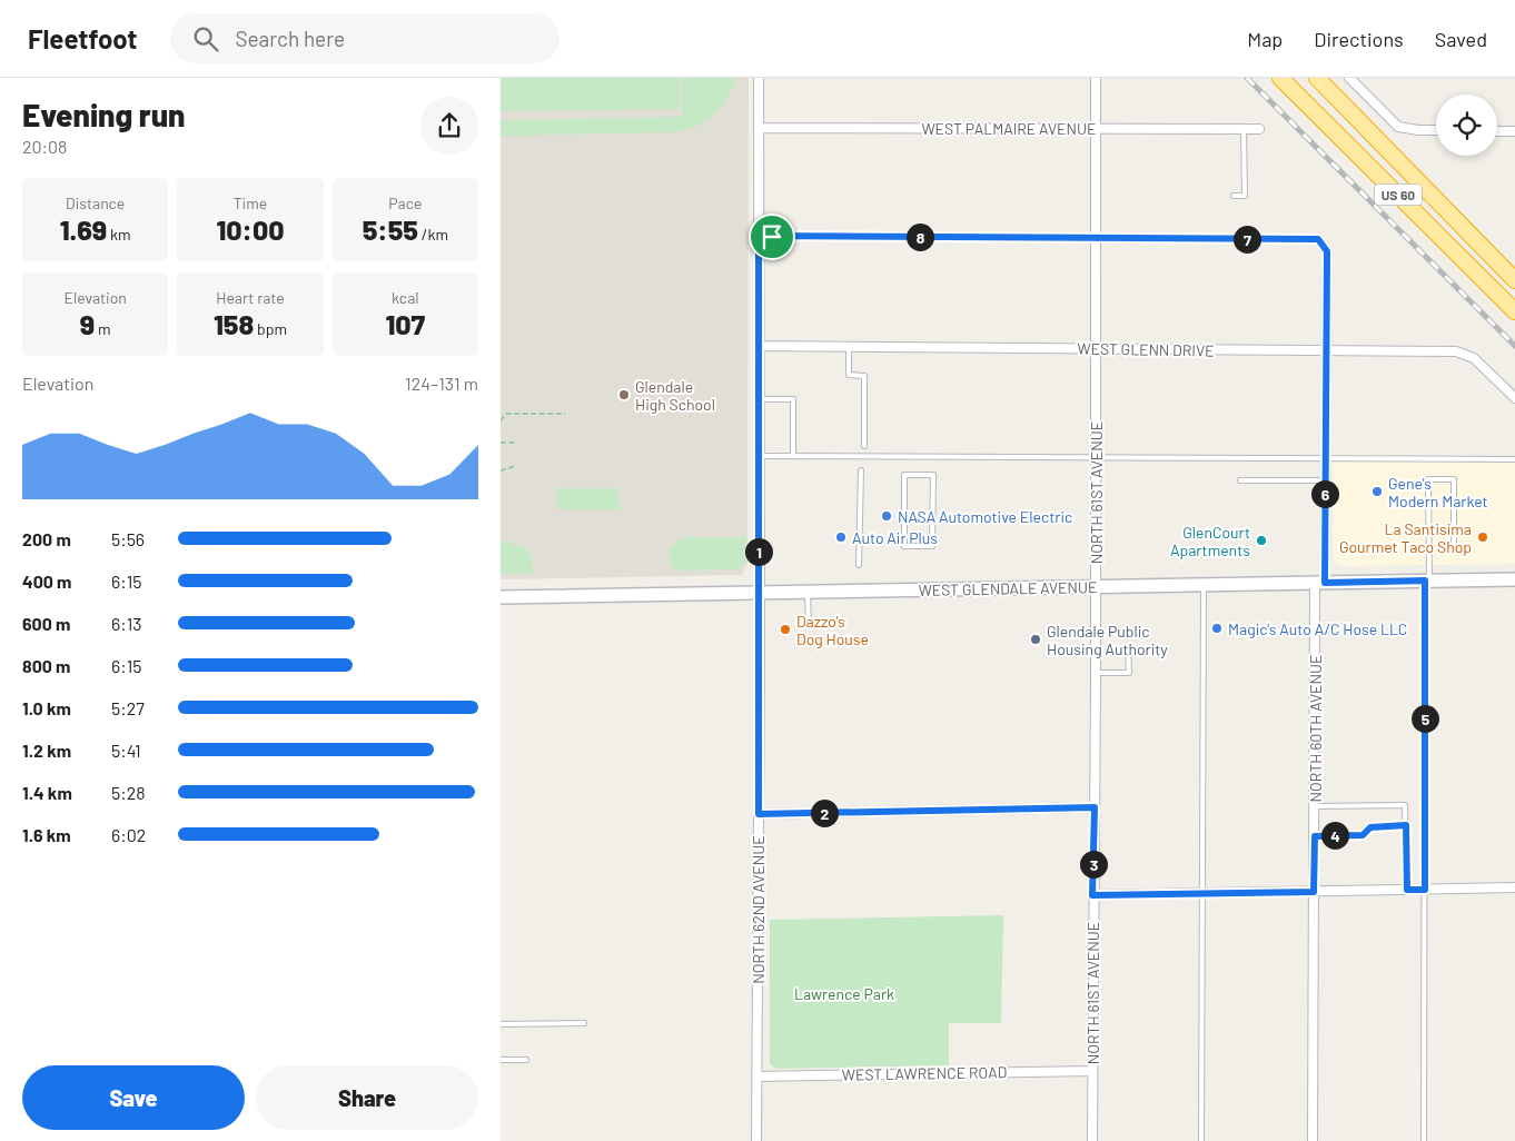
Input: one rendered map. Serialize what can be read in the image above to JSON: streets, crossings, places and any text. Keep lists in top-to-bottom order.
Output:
{
  "streets": {
    "highway": ["US 60"],
    "main road": ["WEST GLENDALE AVENUE"],
    "street": [
      "WEST PALMAIRE AVENUE",
      "WEST GLENN DRIVE",
      "NORTH 61ST AVENUE",
      "NORTH 60TH AVENUE",
      "NORTH 62ND AVENUE",
      "WEST LAWRENCE ROAD"
    ]
  },
  "crossings": [
    ["WEST PALMAIRE AVENUE", "NORTH 61ST AVENUE"],
    ["WEST PALMAIRE AVENUE", "NORTH 62ND AVENUE"],
    ["WEST GLENN DRIVE", "NORTH 61ST AVENUE"],
    ["WEST GLENN DRIVE", "NORTH 60TH AVENUE"],
    ["WEST GLENN DRIVE", "NORTH 62ND AVENUE"],
    ["NORTH 61ST AVENUE", "WEST GLENDALE AVENUE"],
    ["NORTH 61ST AVENUE", "NORTH 60TH AVENUE"],
    ["NORTH 61ST AVENUE", "WEST LAWRENCE ROAD"],
    ["WEST GLENDALE AVENUE", "NORTH 60TH AVENUE"],
    ["WEST GLENDALE AVENUE", "NORTH 62ND AVENUE"],
    ["NORTH 60TH AVENUE", "NORTH 62ND AVENUE"],
    ["NORTH 62ND AVENUE", "WEST LAWRENCE ROAD"]
  ],
  "parks": ["Lawrence Park"],
  "places": [
    "Glendale High School",
    "Gene's Modern Market",
    "NASA Automotive Electric",
    "Auto Air Plus",
    "La Santisima Gourmet Taco Shop",
    "GlenCourt Apartments",
    "Magic's Auto A/C Hose LLC",
    "Dazzo's Dog House",
    "Glendale Public Housing Authority"
  ],
  "page": {
    "header": "Fleetfoot",
    "search": "Search here",
    "nav": ["Map", "Directions", "Saved"],
    "heading": ["Evening run", "20:08"],
    "stats": [
      ["Distance", "1.69 km"],
      ["Time", "10:00"],
      ["Pace", "5:55 /km"],
      ["Elevation", "9 m"],
      ["Heart rate", "158 bpm"],
      ["kcal", "107"]
    ],
    "pins": [
      "8",
      "7",
      "6",
      "1",
      "5",
      "2",
      "4",
      "3"
    ],
    "chart": ["Elevation", "124–131 m"],
    "list": [
      {
        "name": "200 m",
        "note": "5:56"
      },
      {
        "name": "400 m",
        "note": "6:15"
      },
      {
        "name": "600 m",
        "note": "6:13"
      },
      {
        "name": "800 m",
        "note": "6:15"
      },
      {
        "name": "1.0 km",
        "note": "5:27"
      },
      {
        "name": "1.2 km",
        "note": "5:41"
      },
      {
        "name": "1.4 km",
        "note": "5:28"
      },
      {
        "name": "1.6 km",
        "note": "6:02"
      }
    ],
    "buttons": ["Save", "Share"]
  }
}
